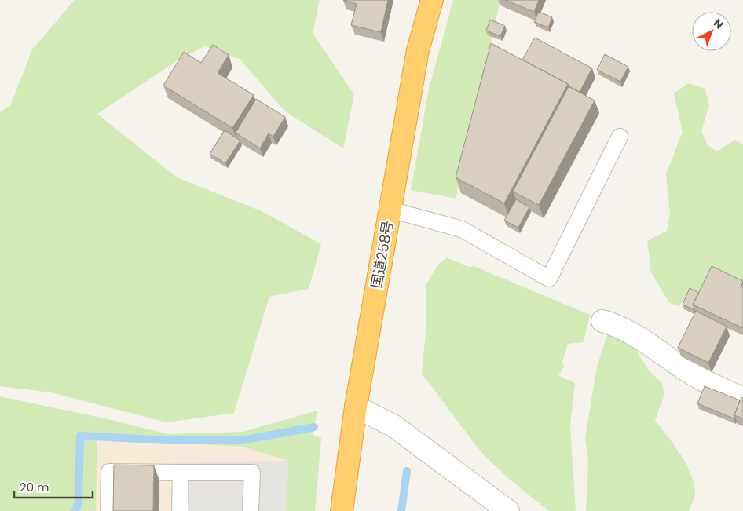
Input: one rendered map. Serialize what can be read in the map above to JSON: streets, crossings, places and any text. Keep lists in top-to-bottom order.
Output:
{
  "streets": {
    "highway": ["国道258号"]
  },
  "scale_bar": "20 m",
  "north": "top right"
}
